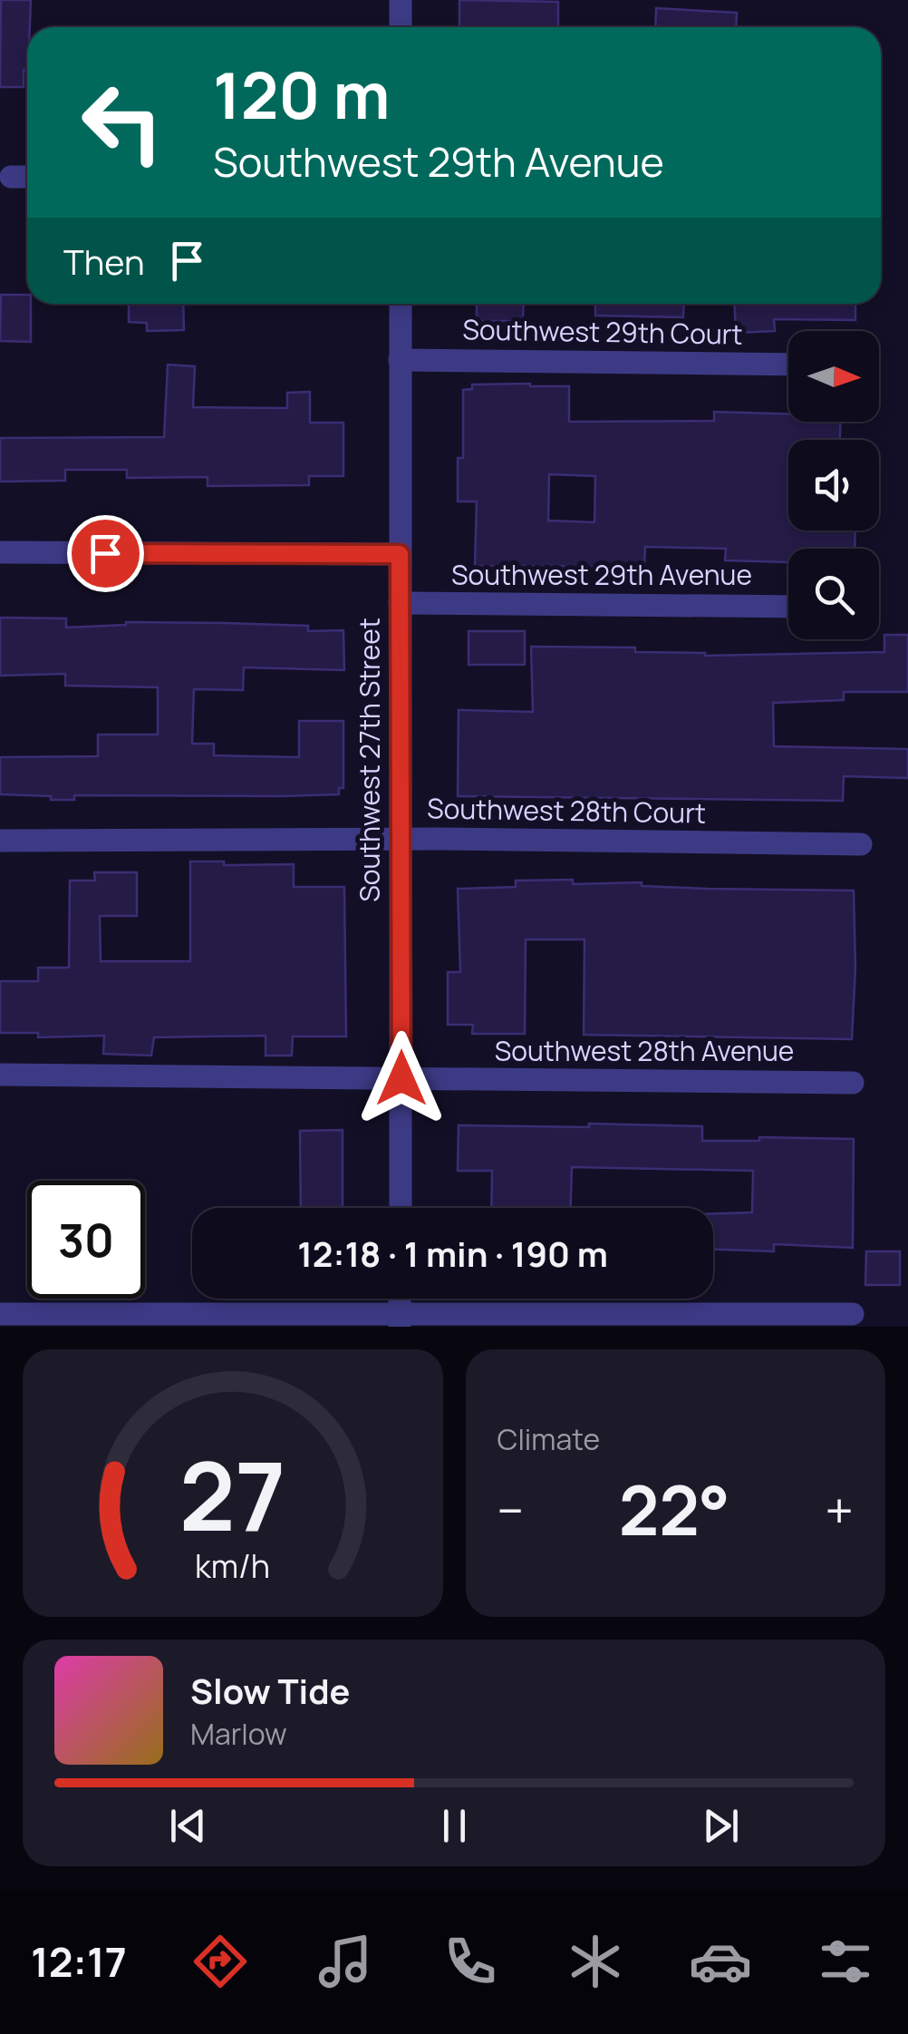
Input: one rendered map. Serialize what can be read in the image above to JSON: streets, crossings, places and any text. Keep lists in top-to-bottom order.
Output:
{
  "streets": {
    "street": [
      "Southwest 29th Court",
      "Southwest 29th Avenue",
      "Southwest 27th Street",
      "Southwest 28th Court",
      "Southwest 28th Avenue"
    ]
  },
  "crossings": [
    ["Southwest 29th Court", "Southwest 27th Street"],
    ["Southwest 29th Avenue", "Southwest 27th Street"],
    ["Southwest 27th Street", "Southwest 28th Court"],
    ["Southwest 27th Street", "Southwest 28th Avenue"]
  ],
  "north": "right",
  "page": {
    "turn": ["120 m", "Southwest 29th Avenue"],
    "then": "Then",
    "limit": "30",
    "trip": "12:18 · 1 min · 190 m",
    "tile": "Climate",
    "heat": ["−", "22°", "+"],
    "song": ["Slow Tide", "Marlow"],
    "tabs": "12:17",
    "gauge": ["27", "km/h"]
  }
}
